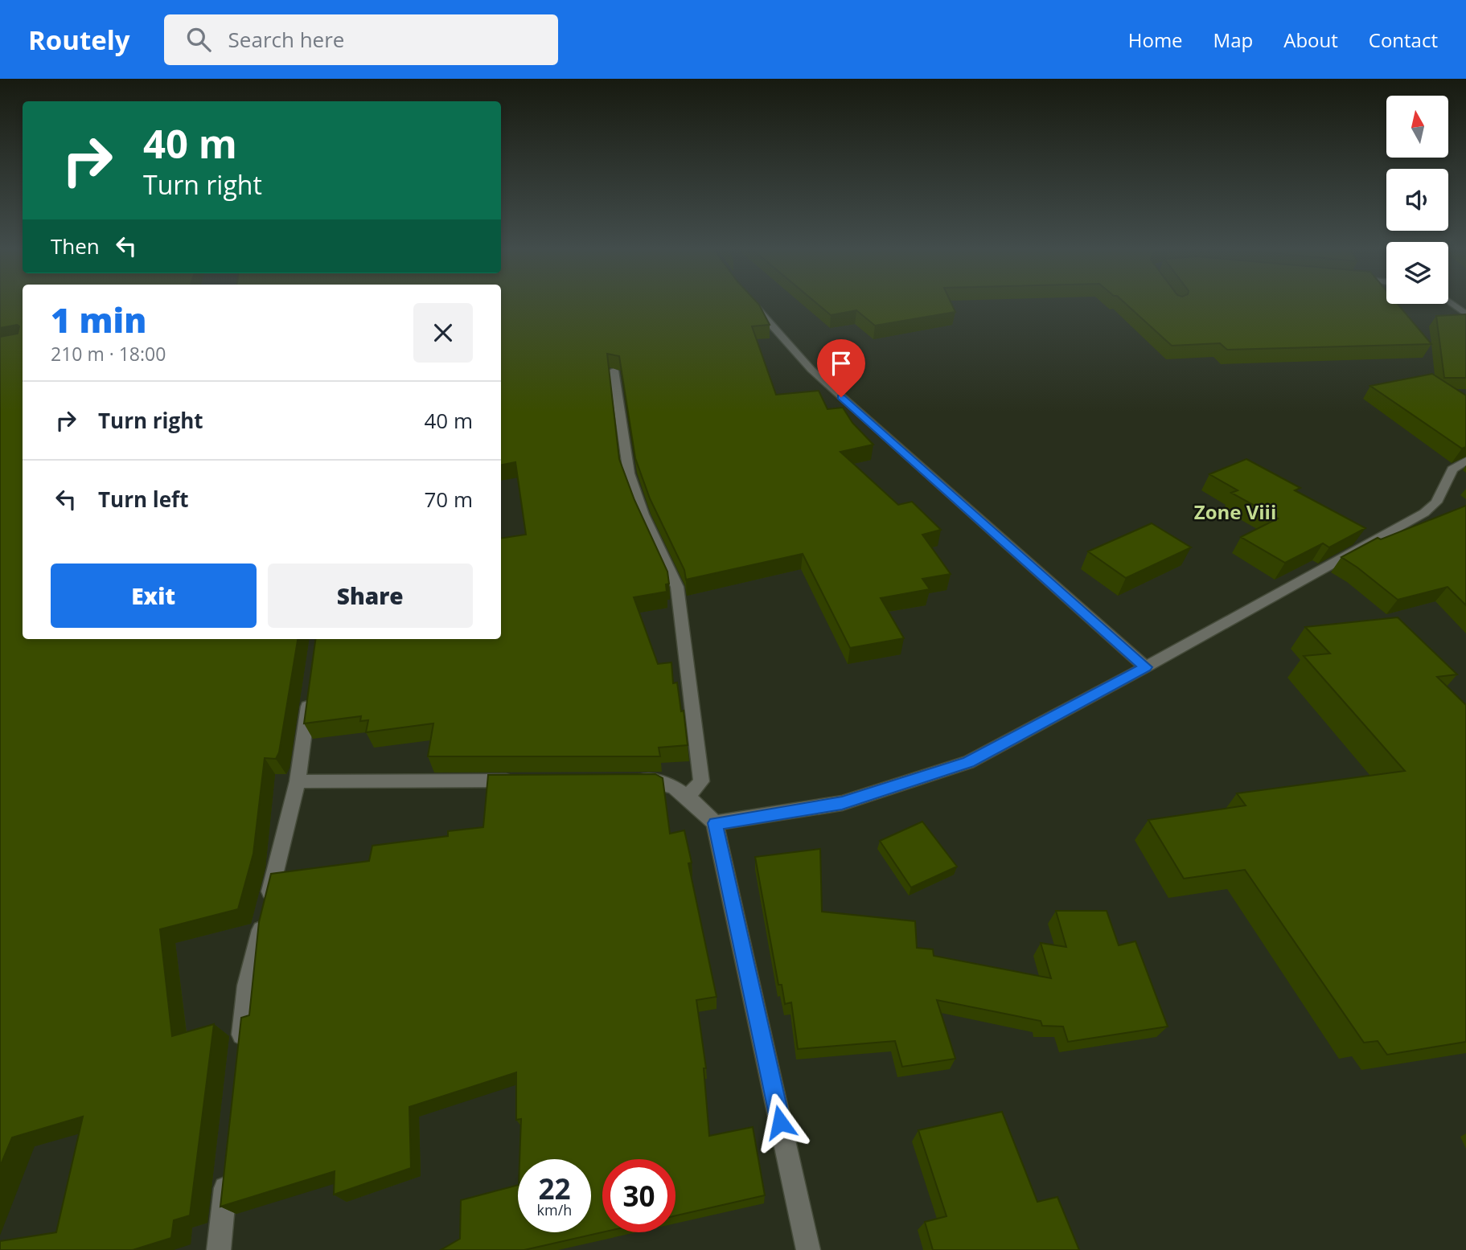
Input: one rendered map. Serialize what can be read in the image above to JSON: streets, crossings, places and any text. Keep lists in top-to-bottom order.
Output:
{
  "districts": ["Zone Viii"],
  "north": "top",
  "page": {
    "header": "Routely",
    "search": "Search here",
    "nav": [
      "Home",
      "Map",
      "About",
      "Contact"
    ],
    "turn": ["40 m", "Turn right"],
    "then": "Then",
    "heading": ["1 min", "210 m · 18:00"],
    "list": [
      {
        "name": "Turn right",
        "value": "40 m"
      },
      {
        "name": "Turn left",
        "value": "70 m"
      }
    ],
    "buttons": ["Exit", "Share"],
    "speed": "22 km/h",
    "limit": "30"
  }
}
